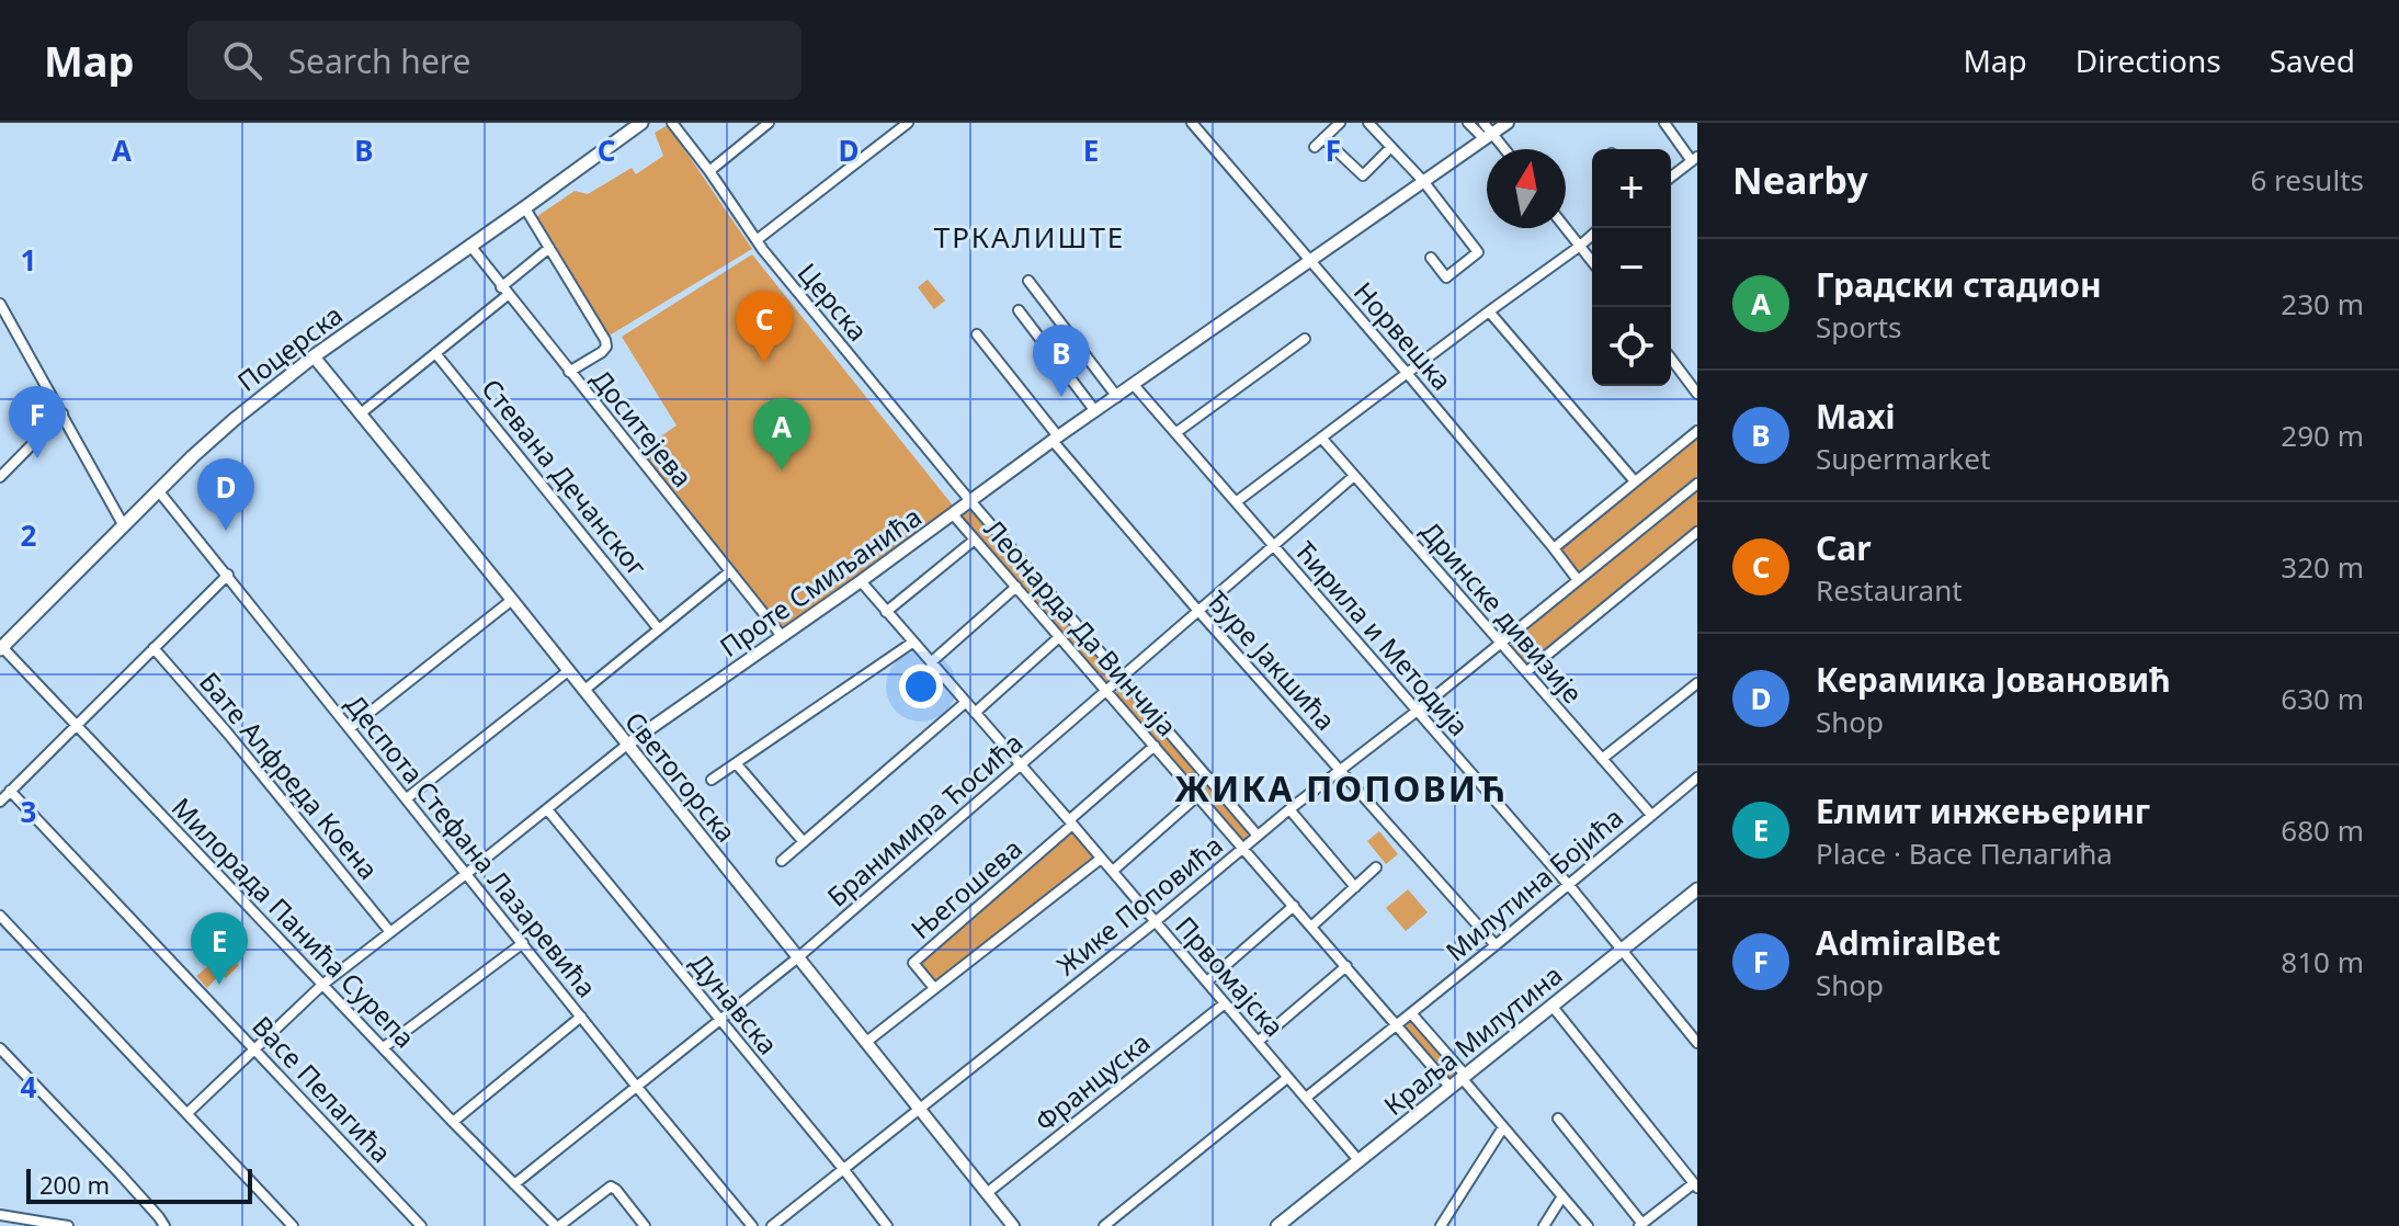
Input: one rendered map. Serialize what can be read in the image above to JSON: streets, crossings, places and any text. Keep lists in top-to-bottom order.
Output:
{
  "streets": {
    "main road": ["Поцерска", "Краља Милутина"],
    "street": [
      "Церска",
      "Норвешка",
      "Доситејева",
      "Стевана Дечанског",
      "Проте Смиљанића",
      "Дринске дивизије",
      "Леонарда Да Винчија",
      "Ћирила и Методија",
      "Ђуре Јакшића",
      "Бате Алфреда Коена",
      "Светогорска",
      "Бранимира Ћосића",
      "Деспота Стефана Лазаревића",
      "Милутина Бојића",
      "Његошева",
      "Жике Поповића",
      "Милорада Панића Сурепа",
      "Првомајска",
      "Дунавска",
      "Француска",
      "Васе Пелагића"
    ]
  },
  "crossings": [
    ["Церска", "Проте Смиљанића"],
    ["Церска", "Леонарда Да Винчија"],
    ["Норвешка", "Проте Смиљанића"],
    ["Норвешка", "Жике Поповића"],
    ["Поцерска", "Доситејева"],
    ["Поцерска", "Светогорска"],
    ["Поцерска", "Деспота Стефана Лазаревића"],
    ["Поцерска", "Милорада Панића Сурепа"],
    ["Доситејева", "Проте Смиљанића"],
    ["Проте Смиљанића", "Леонарда Да Винчија"],
    ["Проте Смиљанића", "Ћирила и Методија"],
    ["Проте Смиљанића", "Ђуре Јакшића"],
    ["Проте Смиљанића", "Бате Алфреда Коена"],
    ["Проте Смиљанића", "Светогорска"],
    ["Проте Смиљанића", "Деспота Стефана Лазаревића"],
    ["Проте Смиљанића", "Милорада Панића Сурепа"],
    ["Проте Смиљанића", "Првомајска"],
    ["Проте Смиљанића", "Дунавска"],
    ["Проте Смиљанића", "Васе Пелагића"],
    ["Дринске дивизије", "Бранимира Ћосића"],
    ["Дринске дивизије", "Милутина Бојића"],
    ["Дринске дивизије", "Жике Поповића"],
    ["Леонарда Да Винчија", "Бранимира Ћосића"],
    ["Леонарда Да Винчија", "Милутина Бојића"],
    ["Леонарда Да Винчија", "Жике Поповића"],
    ["Леонарда Да Винчија", "Краља Милутина"],
    ["Ћирила и Методија", "Бранимира Ћосића"],
    ["Ћирила и Методија", "Милутина Бојића"],
    ["Ћирила и Методија", "Жике Поповића"],
    ["Ћирила и Методија", "Краља Милутина"],
    ["Ђуре Јакшића", "Бранимира Ћосића"],
    ["Ђуре Јакшића", "Милутина Бојића"],
    ["Ђуре Јакшића", "Жике Поповића"],
    ["Светогорска", "Бранимира Ћосића"],
    ["Светогорска", "Жике Поповића"],
    ["Светогорска", "Француска"],
    ["Бранимира Ћосића", "Деспота Стефана Лазаревића"],
    ["Бранимира Ћосића", "Милорада Панића Сурепа"],
    ["Бранимира Ћосића", "Првомајска"],
    ["Бранимира Ћосића", "Дунавска"],
    ["Милутина Бојића", "Првомајска"],
    ["Његошева", "Првомајска"],
    ["Жике Поповића", "Првомајска"],
    ["Жике Поповића", "Дунавска"],
    ["Првомајска", "Краља Милутина"],
    ["Првомајска", "Француска"]
  ],
  "districts": ["ТРКАЛИШТЕ", "ЖИКА ПОПОВИЋ"],
  "scale_bar": "200 m",
  "north": "top",
  "page": {
    "header": "Map",
    "search": "Search here",
    "nav": ["Map", "Directions", "Saved"],
    "heading": ["Nearby", "6 results"],
    "map_buttons": ["+", "−"],
    "list": [
      {
        "mark": "A",
        "name": "Градски стадион",
        "note": "Sports",
        "value": "230 m"
      },
      {
        "mark": "B",
        "name": "Maxi",
        "note": "Supermarket",
        "value": "290 m"
      },
      {
        "mark": "C",
        "name": "Car",
        "note": "Restaurant",
        "value": "320 m"
      },
      {
        "mark": "D",
        "name": "Керамика Јовановић",
        "note": "Shop",
        "value": "630 m"
      },
      {
        "mark": "E",
        "name": "Елмит инжењеринг",
        "note": "Place · Васе Пелагића",
        "value": "680 m"
      },
      {
        "mark": "F",
        "name": "AdmiralBet",
        "note": "Shop",
        "value": "810 m"
      }
    ],
    "pins": [
      "C",
      "B",
      "F",
      "A",
      "D",
      "E"
    ],
    "scale": "200 m"
  },
  "grid": {
    "columns": [
      "A",
      "B",
      "C",
      "D",
      "E",
      "F"
    ],
    "rows": [
      "1",
      "2",
      "3",
      "4"
    ]
  }
}
